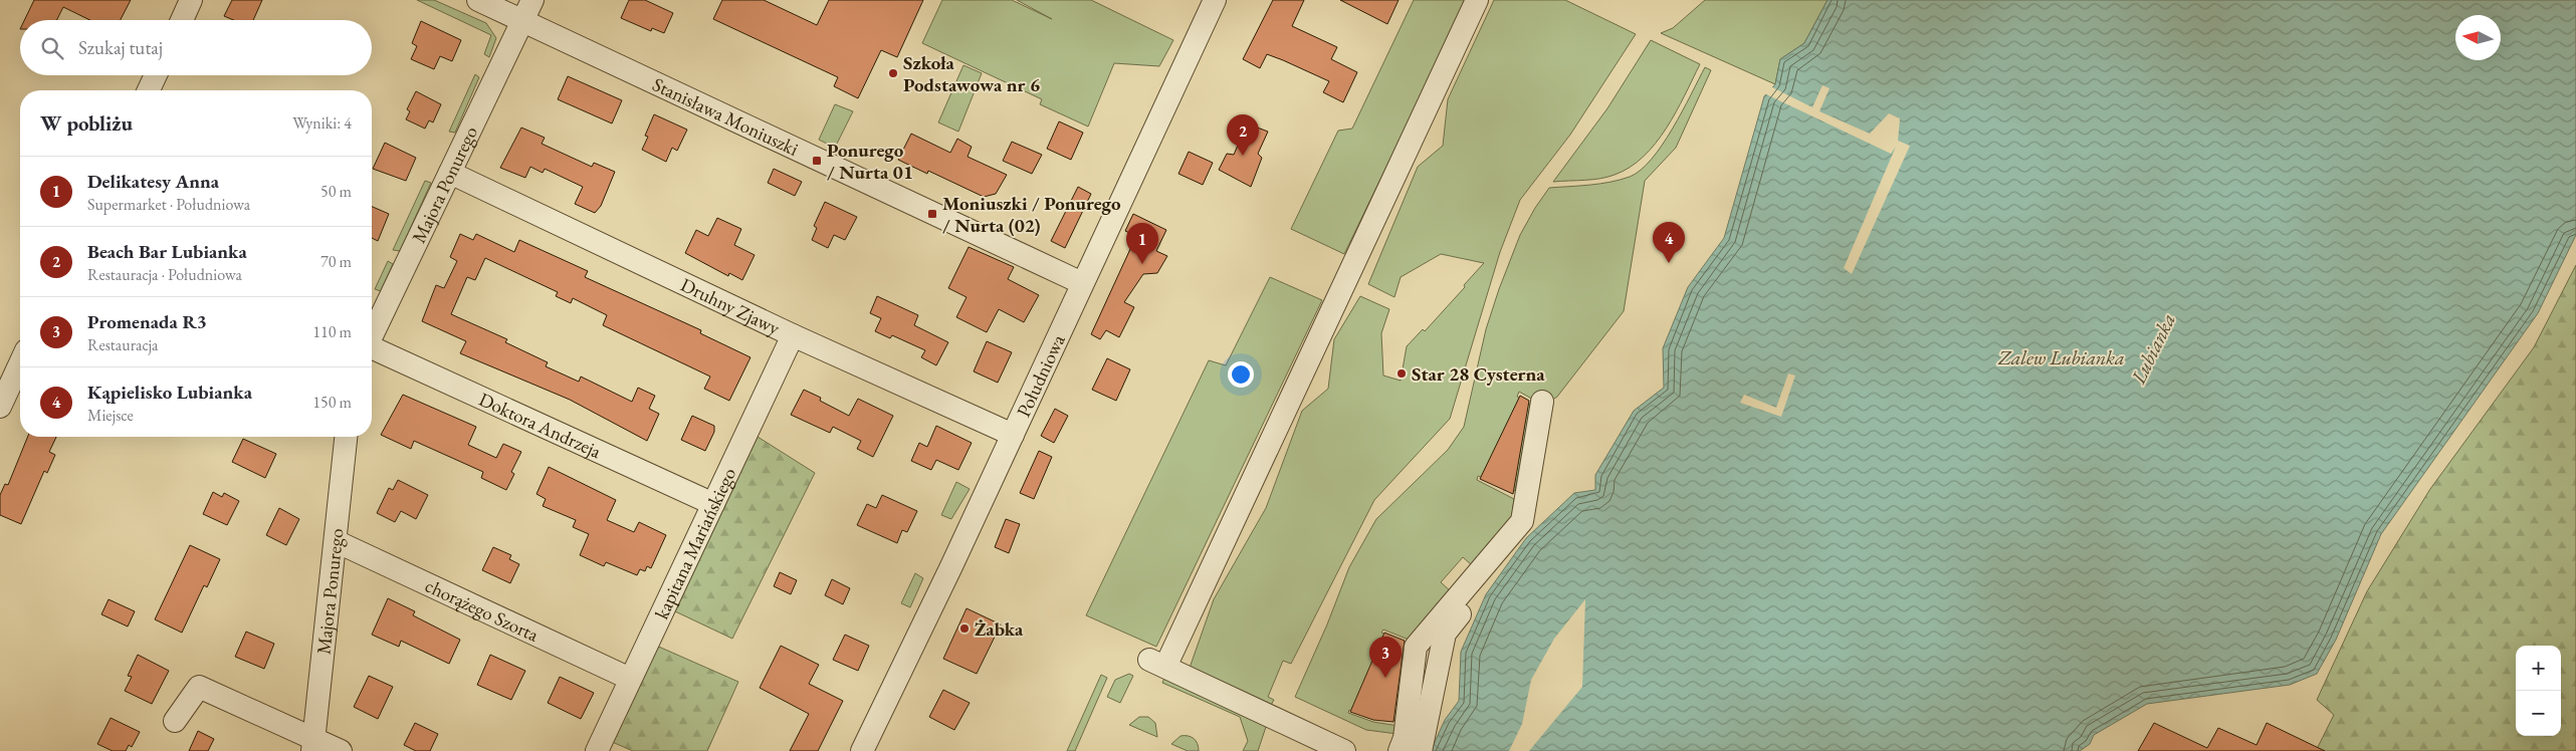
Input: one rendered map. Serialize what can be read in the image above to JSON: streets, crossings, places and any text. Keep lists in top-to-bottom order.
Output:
{
  "streets": {
    "street": [
      "Stanisława Moniuszki",
      "Majora Ponurego",
      "Druhny Zjawy",
      "Południowa",
      "Doktora Andrzeja",
      "kapitana Mariańskiego",
      "chorążego Szorta"
    ]
  },
  "crossings": [
    ["Stanisława Moniuszki", "Majora Ponurego"],
    ["Stanisława Moniuszki", "Południowa"],
    ["Majora Ponurego", "Druhny Zjawy"],
    ["Majora Ponurego", "chorążego Szorta"],
    ["Druhny Zjawy", "Południowa"],
    ["Druhny Zjawy", "kapitana Mariańskiego"],
    ["Doktora Andrzeja", "kapitana Mariańskiego"],
    ["kapitana Mariańskiego", "chorążego Szorta"]
  ],
  "water": ["Lubianka", "Zalew Lubianka"],
  "places": {
    "other": ["Szkoła Podstawowa nr 6", "Star 28 Cysterna", "Żabka"],
    "transit": ["Ponurego / Nurta 01", "Moniuszki / Ponurego / Nurta (02)"]
  },
  "north": "left",
  "page": {
    "search": "Szukaj tutaj",
    "heading": ["W pobliżu", "Wyniki: 4"],
    "pins": [
      "2",
      "4",
      "1",
      "3"
    ],
    "list": [
      {
        "mark": "1",
        "name": "Delikatesy Anna",
        "note": "Supermarket · Południowa",
        "value": "50 m"
      },
      {
        "mark": "2",
        "name": "Beach Bar Lubianka",
        "note": "Restauracja · Południowa",
        "value": "70 m"
      },
      {
        "mark": "3",
        "name": "Promenada R3",
        "note": "Restauracja",
        "value": "110 m"
      },
      {
        "mark": "4",
        "name": "Kąpielisko Lubianka",
        "note": "Miejsce",
        "value": "150 m"
      }
    ],
    "map_buttons": ["+", "−"]
  }
}
